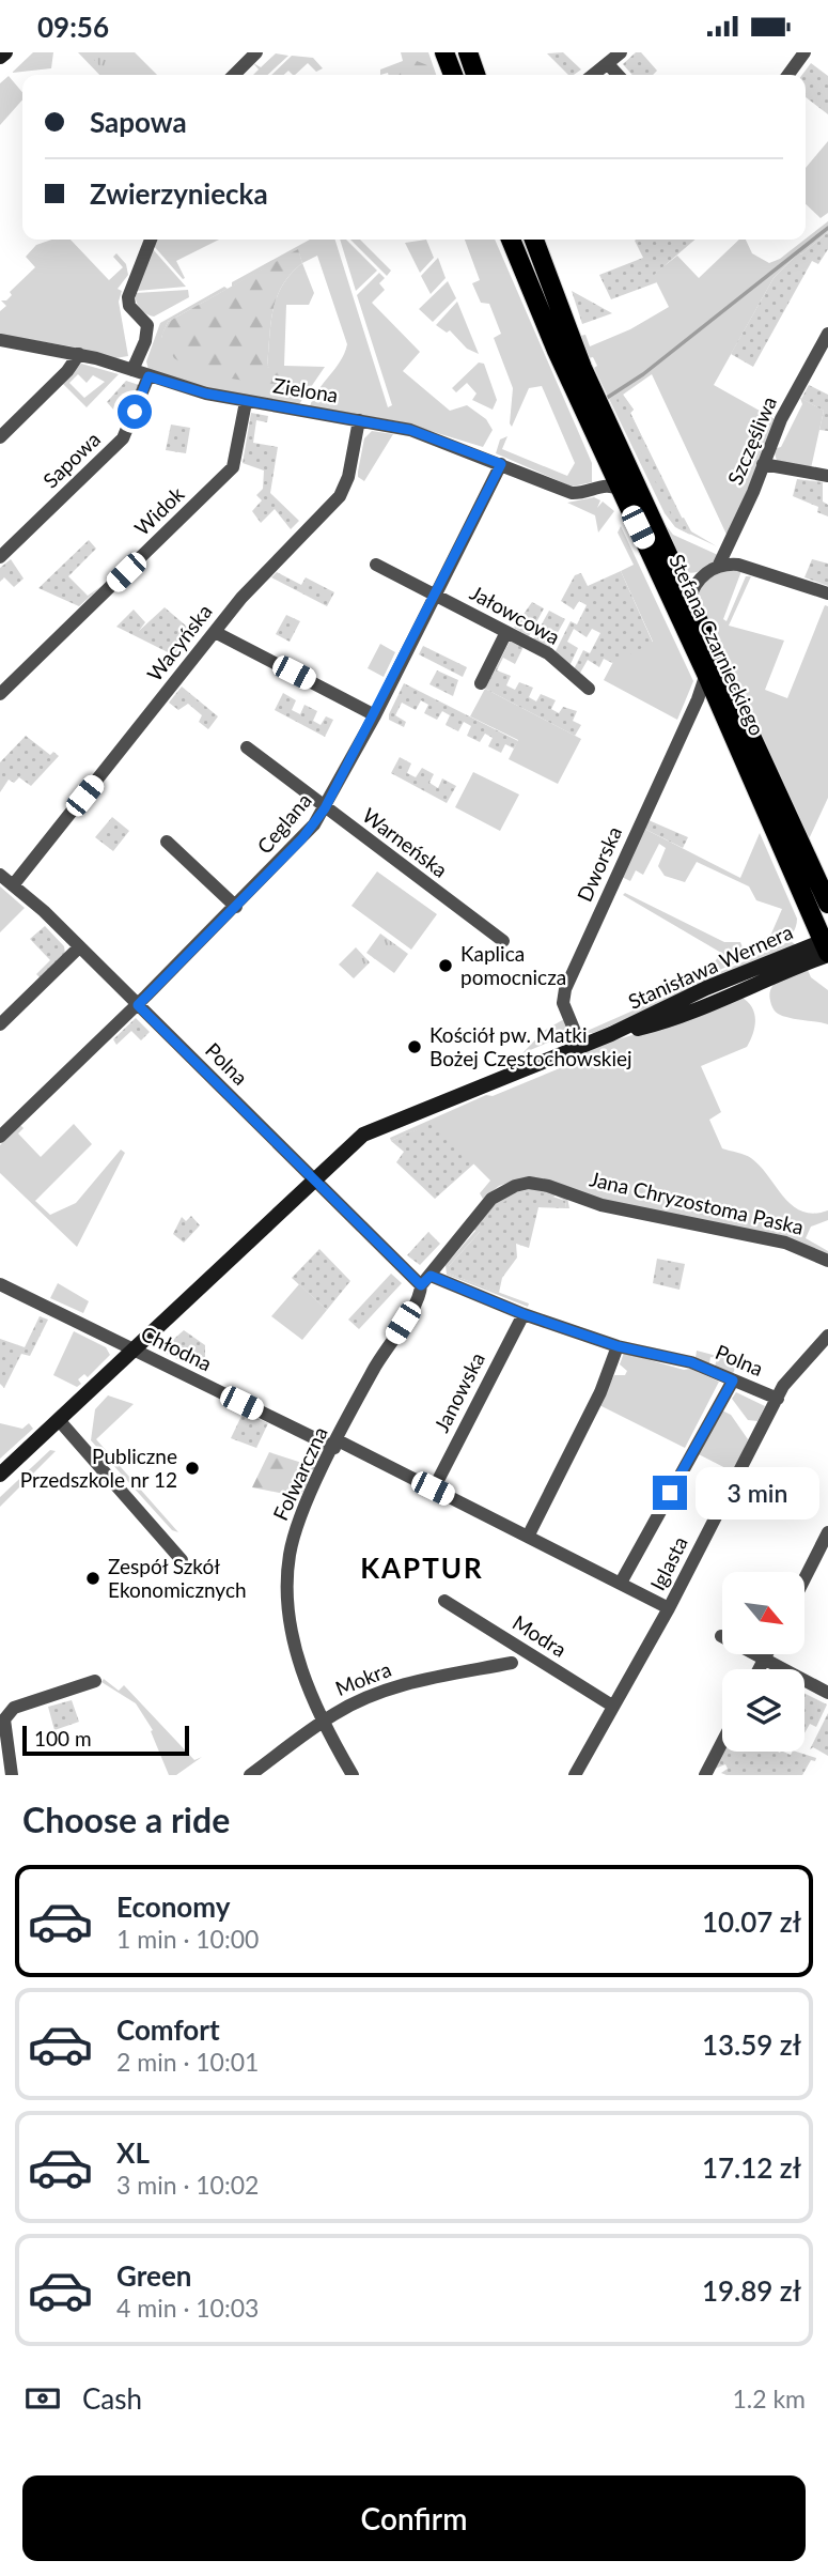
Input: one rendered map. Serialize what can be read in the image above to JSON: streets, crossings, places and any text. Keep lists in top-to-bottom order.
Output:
{
  "streets": {
    "main road": ["Stefana Czarnieckiego"],
    "street": [
      "Zielona",
      "Szczęśliwa",
      "Sapowa",
      "Widok",
      "Jałowcowa",
      "Wacyńska",
      "Ceglana",
      "Warneńska",
      "Dworska",
      "Stanisława Wernera",
      "Polna",
      "Jana Chryzostoma Paska",
      "Chłodna",
      "Janowska",
      "Folwarczna",
      "Iglasta",
      "Modra",
      "Mokra"
    ]
  },
  "crossings": [
    ["Zielona", "Sapowa"],
    ["Zielona", "Widok"],
    ["Zielona", "Wacyńska"],
    ["Zielona", "Stefana Czarnieckiego"],
    ["Zielona", "Ceglana"],
    ["Jałowcowa", "Ceglana"],
    ["Wacyńska", "Polna"],
    ["Stefana Czarnieckiego", "Dworska"],
    ["Stefana Czarnieckiego", "Stanisława Wernera"],
    ["Ceglana", "Warneńska"],
    ["Ceglana", "Polna"],
    ["Dworska", "Stanisława Wernera"],
    ["Stanisława Wernera", "Polna"],
    ["Stanisława Wernera", "Chłodna"],
    ["Polna", "Jana Chryzostoma Paska"],
    ["Polna", "Janowska"],
    ["Polna", "Folwarczna"],
    ["Polna", "Iglasta"],
    ["Jana Chryzostoma Paska", "Folwarczna"],
    ["Chłodna", "Janowska"],
    ["Chłodna", "Folwarczna"],
    ["Chłodna", "Iglasta"],
    ["Folwarczna", "Mokra"],
    ["Iglasta", "Modra"]
  ],
  "districts": ["KAPTUR"],
  "places": [
    "Kaplica pomocnicza",
    "Kościół pw. Matki Bożej Częstochowskiej",
    "Publiczne Przedszkole nr 12",
    "Zespół Szkół Ekonomicznych"
  ],
  "scale_bar": "100 m",
  "north": "bottom right",
  "page": {
    "status": "09:56",
    "banner": ["Sapowa", "Zwierzyniecka"],
    "bubble": "3 min",
    "scale": "100 m",
    "heading": "Choose a ride",
    "list": [
      {
        "name": "Economy",
        "note": "1 min · 10:00",
        "value": "10.07 zł"
      },
      {
        "name": "Comfort",
        "note": "2 min · 10:01",
        "value": "13.59 zł"
      },
      {
        "name": "XL",
        "note": "3 min · 10:02",
        "value": "17.12 zł"
      },
      {
        "name": "Green",
        "note": "4 min · 10:03",
        "value": "19.89 zł"
      }
    ],
    "pay": ["Cash", "1.2 km"],
    "buttons": "Confirm"
  }
}
